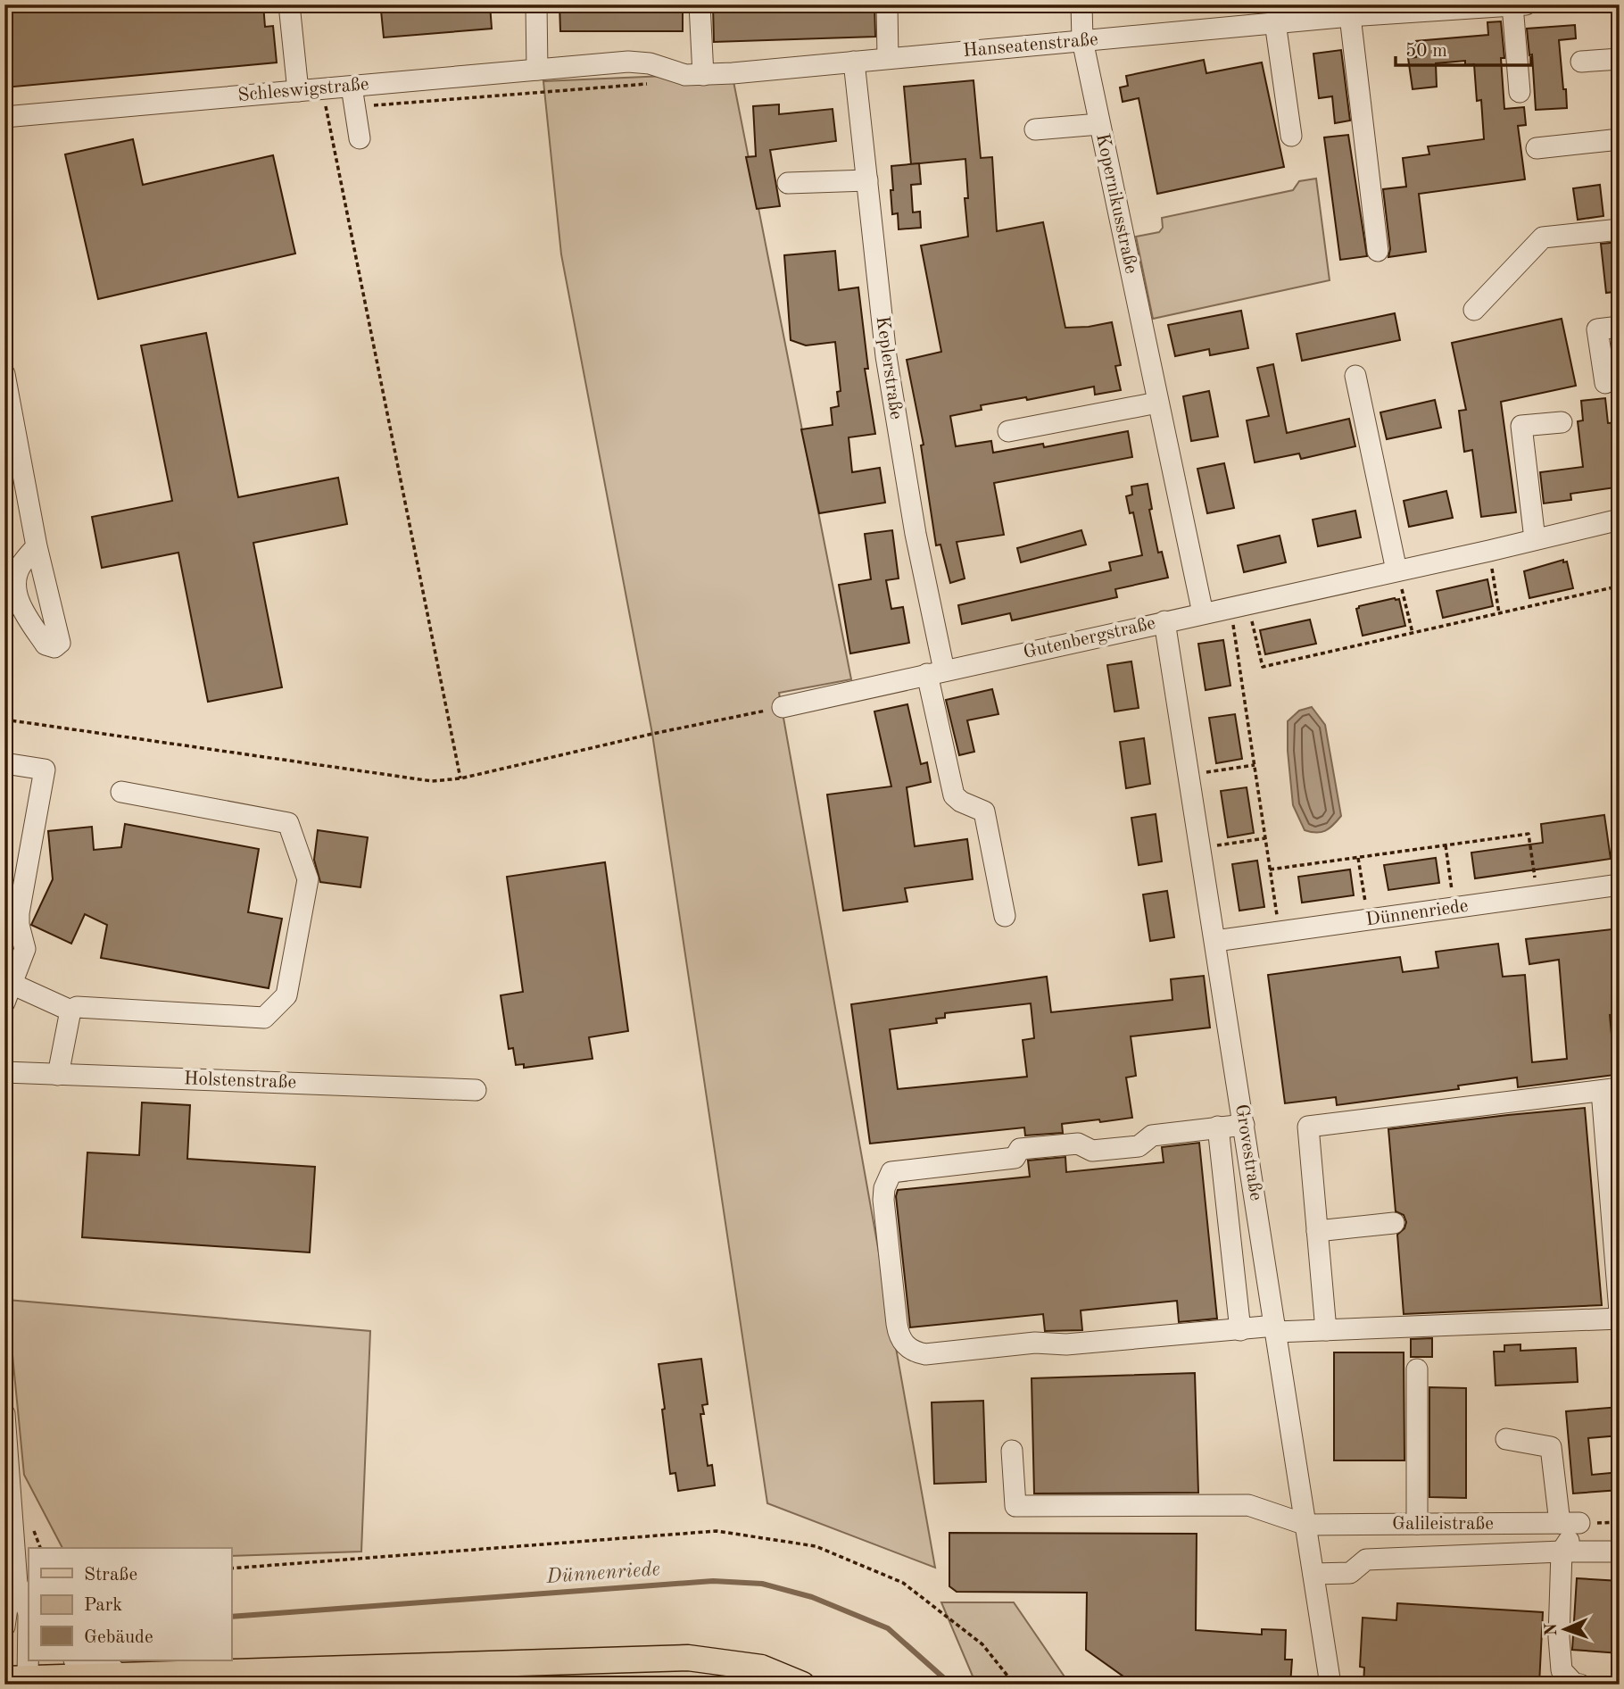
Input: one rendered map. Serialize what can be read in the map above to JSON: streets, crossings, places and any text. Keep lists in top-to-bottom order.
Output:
{
  "streets": {
    "street": [
      "Hanseatenstraße",
      "Schleswigstraße",
      "Kopernikusstraße",
      "Keplerstraße",
      "Gutenbergstraße",
      "Dünnenriede",
      "Holstenstraße",
      "Grovestraße",
      "Galileistraße"
    ]
  },
  "crossings": [
    ["Hanseatenstraße", "Schleswigstraße"],
    ["Hanseatenstraße", "Kopernikusstraße"],
    ["Hanseatenstraße", "Keplerstraße"],
    ["Kopernikusstraße", "Gutenbergstraße"],
    ["Keplerstraße", "Gutenbergstraße"],
    ["Gutenbergstraße", "Grovestraße"],
    ["Dünnenriede", "Grovestraße"],
    ["Grovestraße", "Galileistraße"]
  ],
  "water": ["Dünnenriede"],
  "legend": ["Straße", "Park", "Gebäude"],
  "scale_bar": "50 m",
  "north": "left"
}
